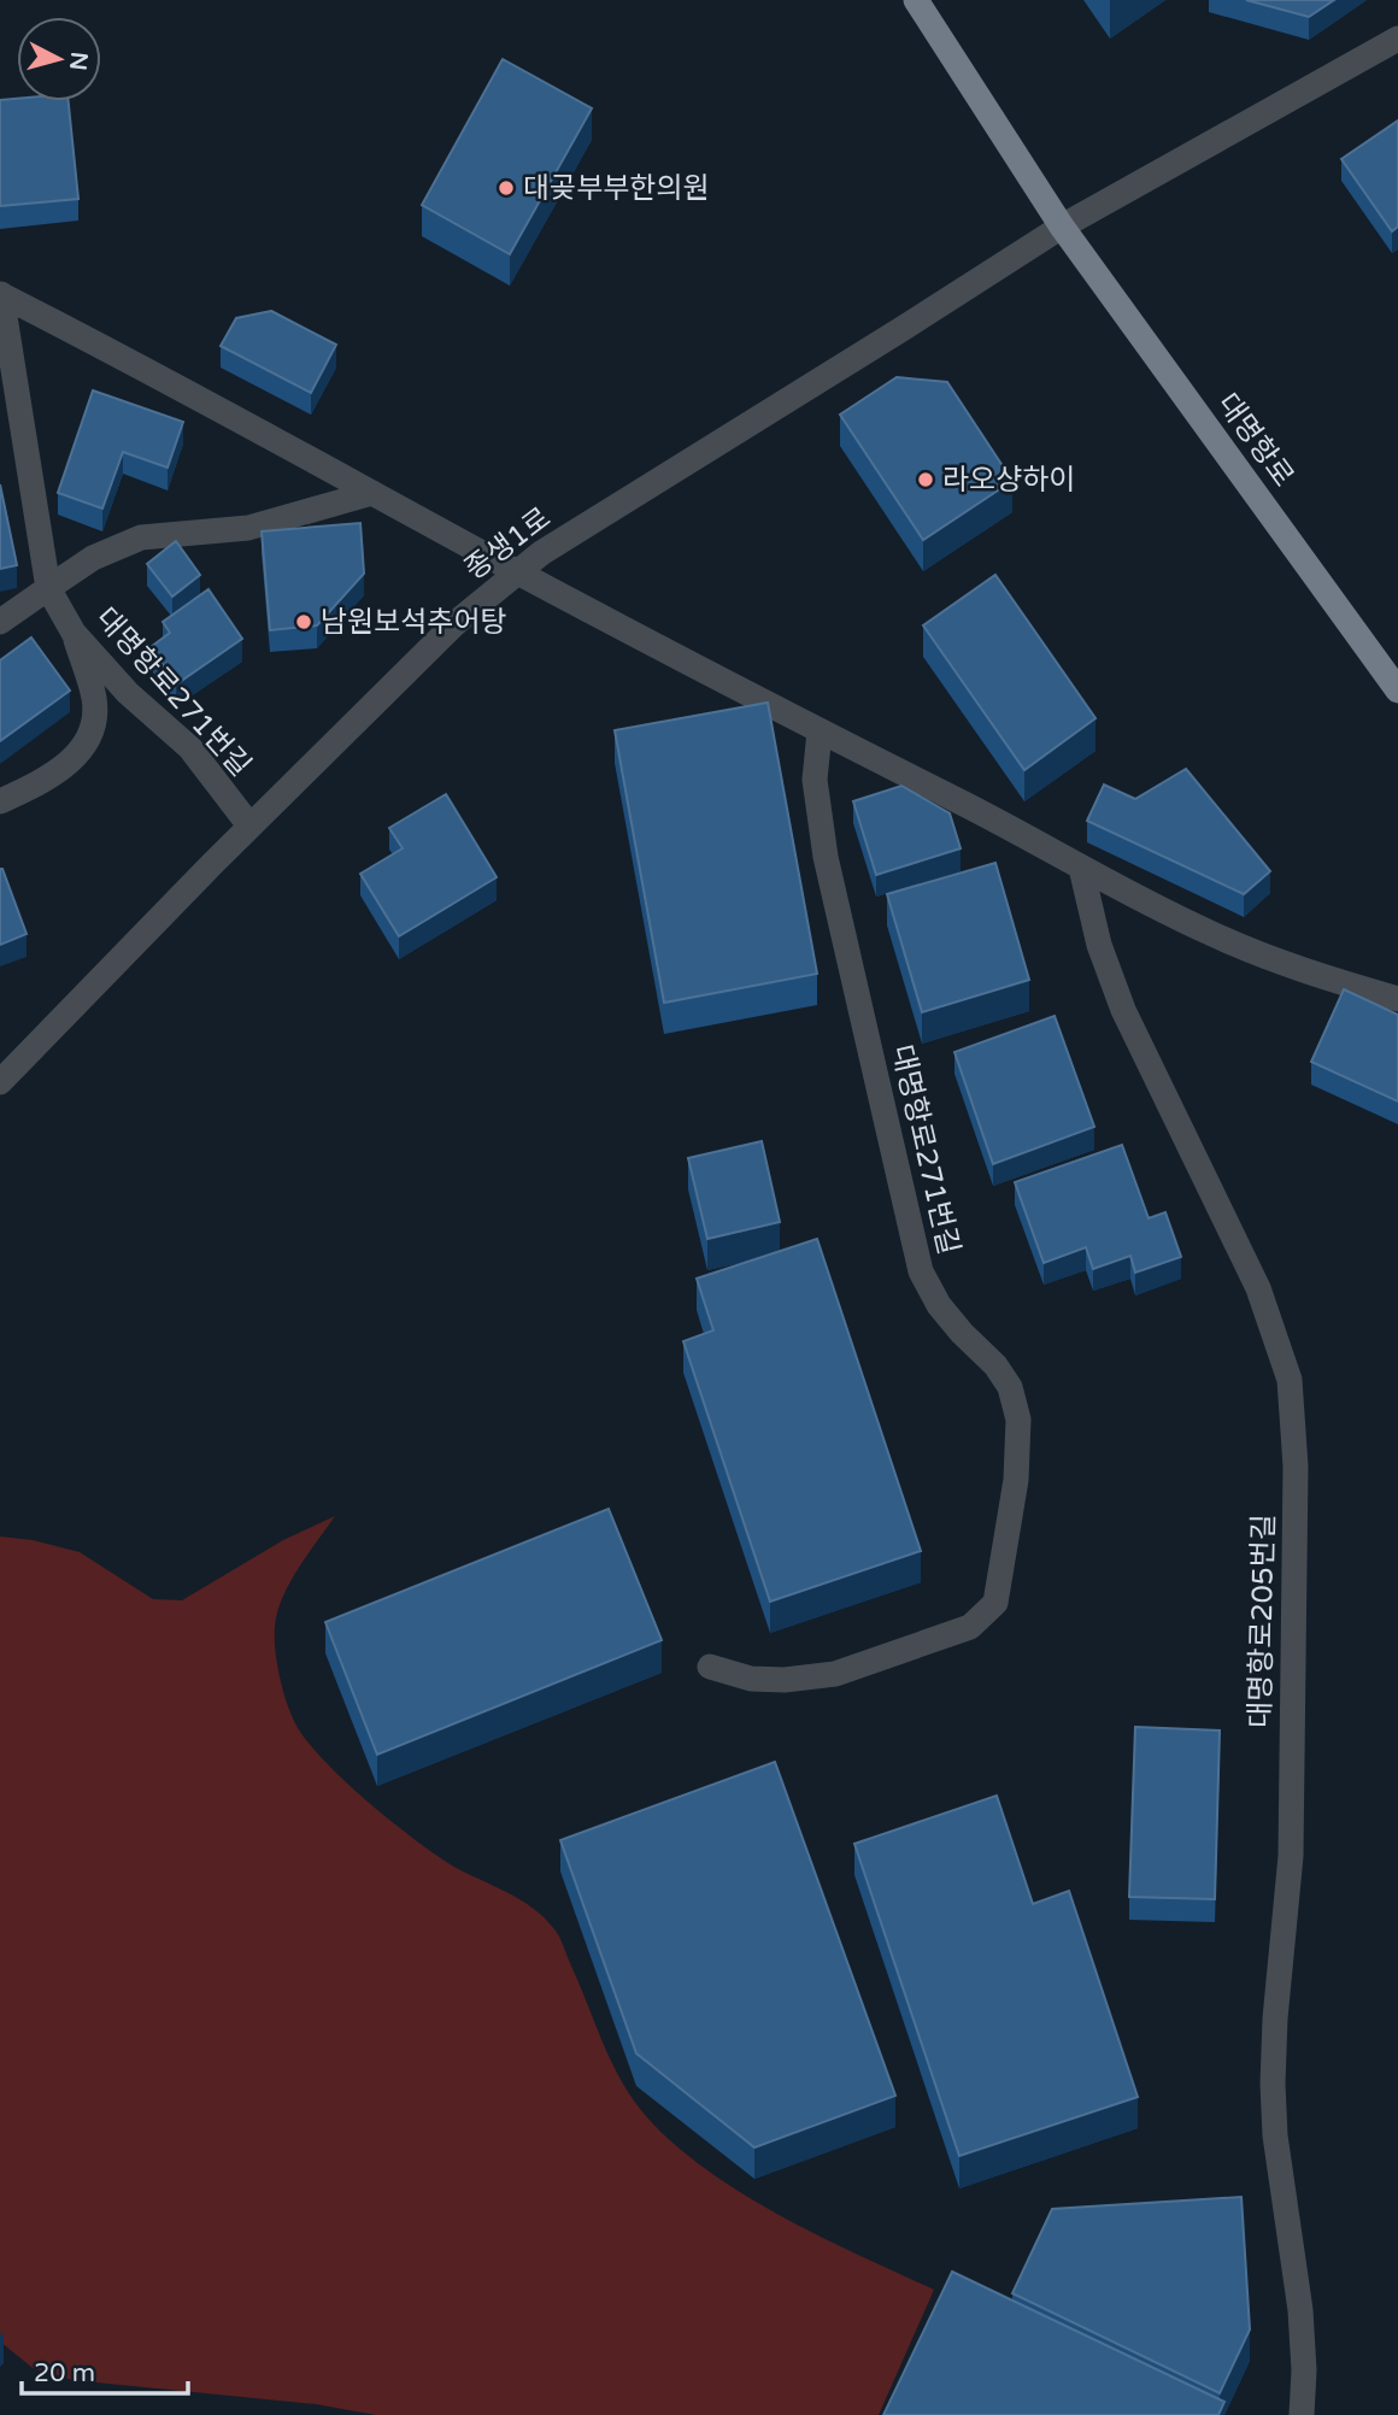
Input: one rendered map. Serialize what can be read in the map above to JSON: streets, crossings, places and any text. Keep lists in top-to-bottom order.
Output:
{
  "streets": {
    "main road": ["대명항로"],
    "street": ["종생1로", "대명항로271번길", "대명항로205번길"]
  },
  "crossings": [
    ["대명항로", "종생1로"],
    ["종생1로", "대명항로271번길"]
  ],
  "places": ["대곶부부한의원", "라오샹하이", "남원보석추어탕"],
  "scale_bar": "20 m",
  "north": "right"
}
